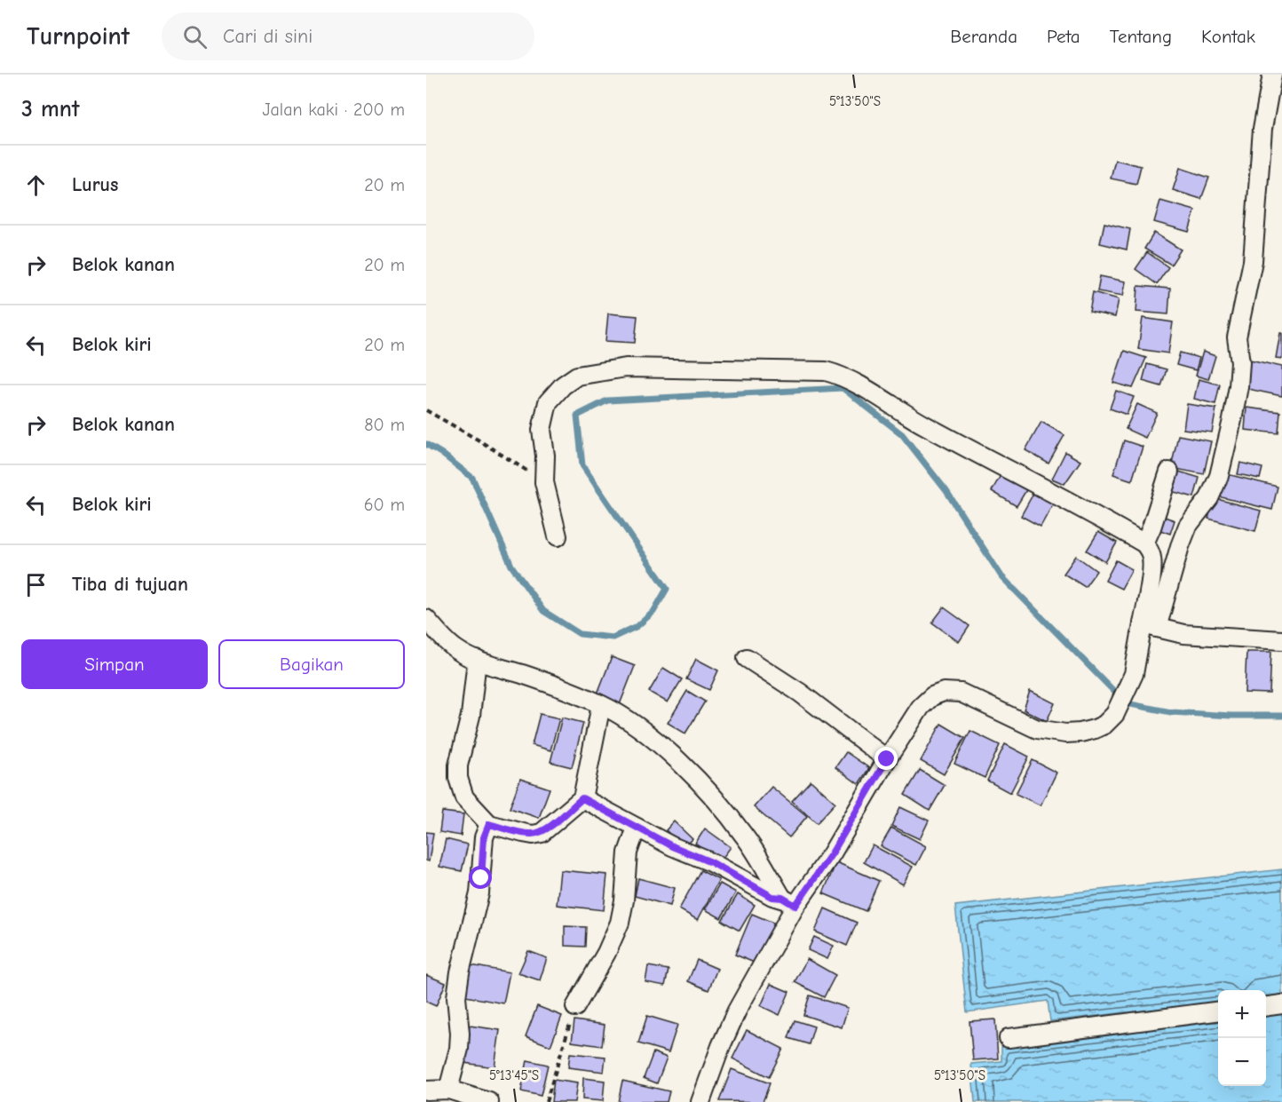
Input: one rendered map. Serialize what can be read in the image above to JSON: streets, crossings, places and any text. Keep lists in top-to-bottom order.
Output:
{
  "page": {
    "header": "Turnpoint",
    "search": "Cari di sini",
    "nav": [
      "Beranda",
      "Peta",
      "Tentang",
      "Kontak"
    ],
    "heading": ["3 mnt", "Jalan kaki · 200 m"],
    "list": [
      ["Lurus", "20 m"],
      ["Belok kanan", "20 m"],
      ["Belok kiri", "20 m"],
      ["Belok kanan", "80 m"],
      ["Belok kiri", "60 m"],
      "Tiba di tujuan"
    ],
    "buttons": ["Simpan", "Bagikan"],
    "map_buttons": ["+", "−"]
  },
  "coordinates": ["5°13'50\"S", "5°13'45\"S"]
}
